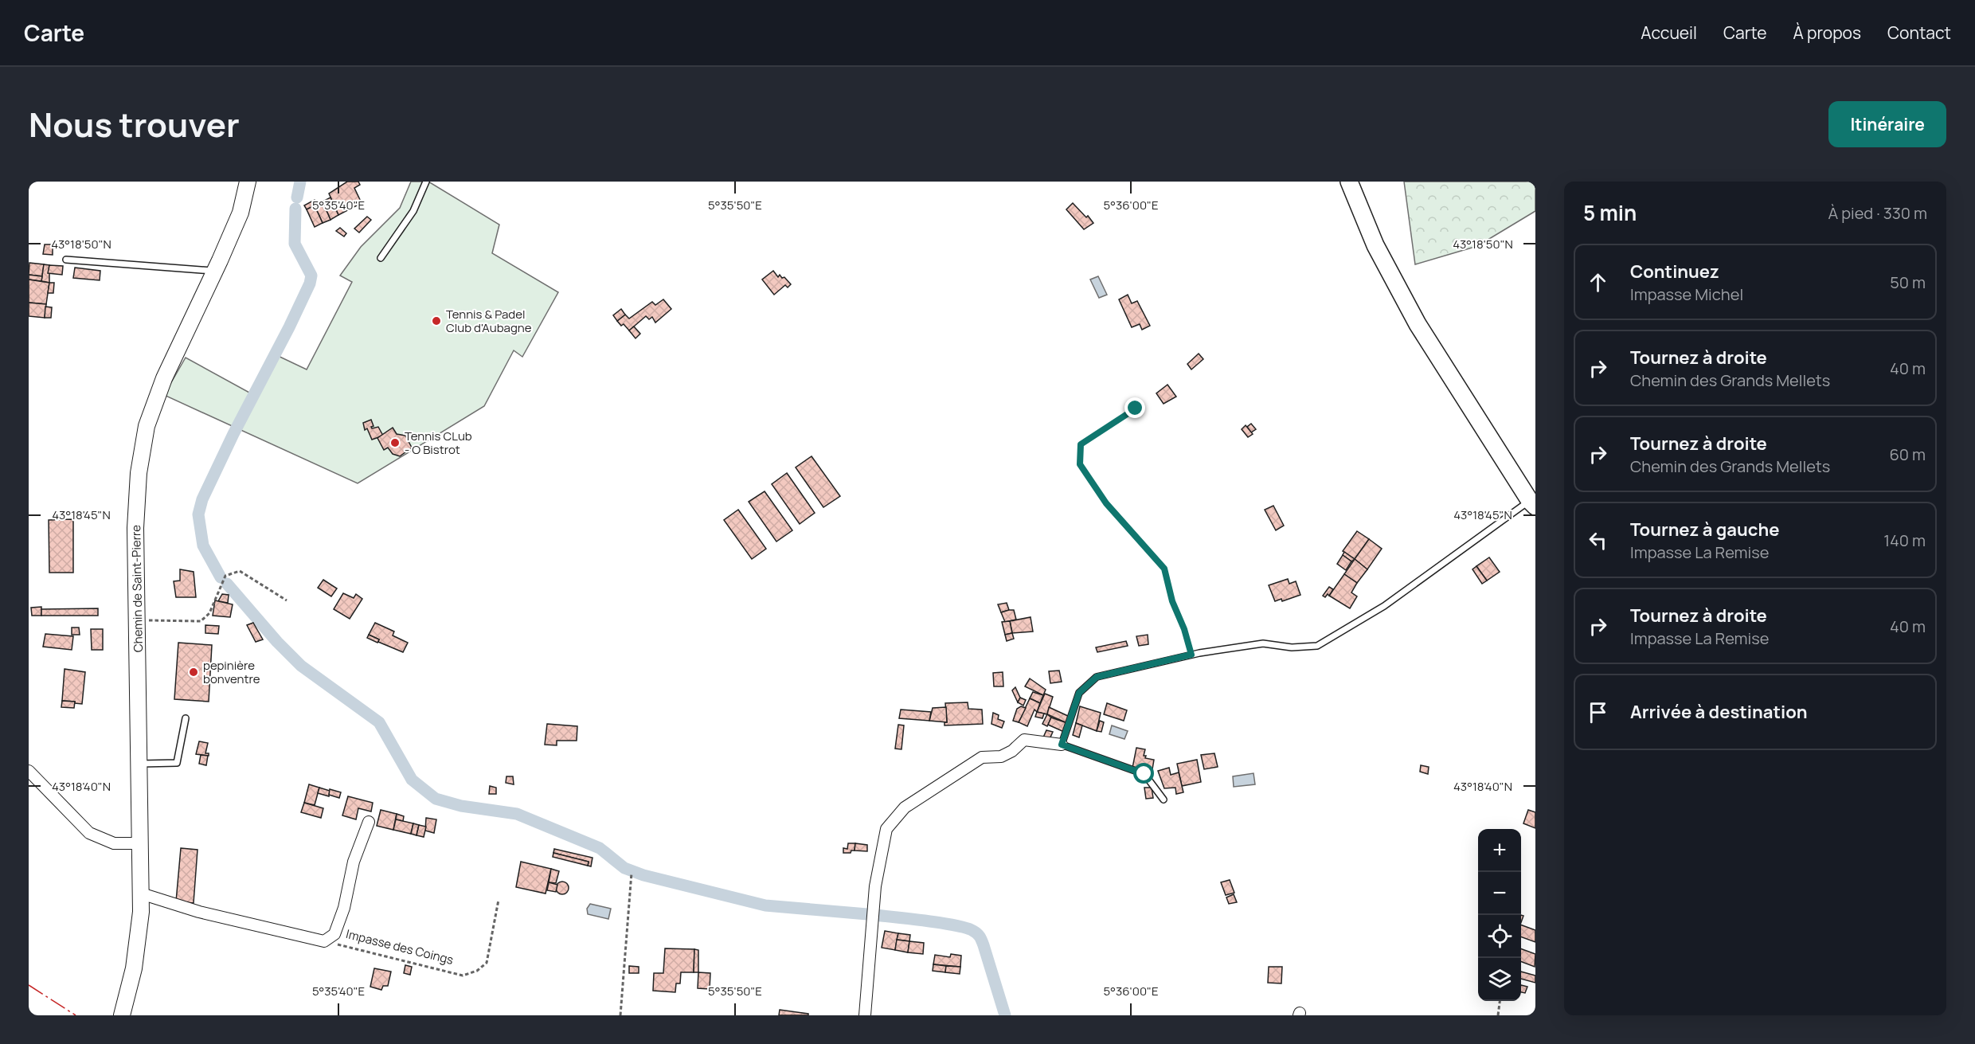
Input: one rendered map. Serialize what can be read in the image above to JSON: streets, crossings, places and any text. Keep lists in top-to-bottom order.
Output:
{
  "streets": {
    "main road": ["Chemin de Saint-Pierre"],
    "street": ["Impasse des Coings"]
  },
  "places": ["Tennis & Padel Club d'Aubagne", "Tennis CLub - O Bistrot", "pepinière bonventre"],
  "page": {
    "header": "Carte",
    "nav": [
      "Accueil",
      "Carte",
      "À propos",
      "Contact"
    ],
    "title": "Nous trouver",
    "buttons": "Itinéraire",
    "heading": ["5 min", "À pied · 330 m"],
    "list": [
      ["Continuez", "Impasse Michel", "50 m"],
      ["Tournez à droite", "Chemin des Grands Mellets", "40 m"],
      ["Tournez à droite", "Chemin des Grands Mellets", "60 m"],
      ["Tournez à gauche", "Impasse La Remise", "140 m"],
      ["Tournez à droite", "Impasse La Remise", "40 m"],
      "Arrivée à destination"
    ],
    "map_buttons": ["+", "−"]
  },
  "coordinates": [
    "5°35'40\"E",
    "5°35'50\"E",
    "5°36'00\"E",
    "43°18'50\"N",
    "43°18'45\"N",
    "43°18'40\"N"
  ]
}
